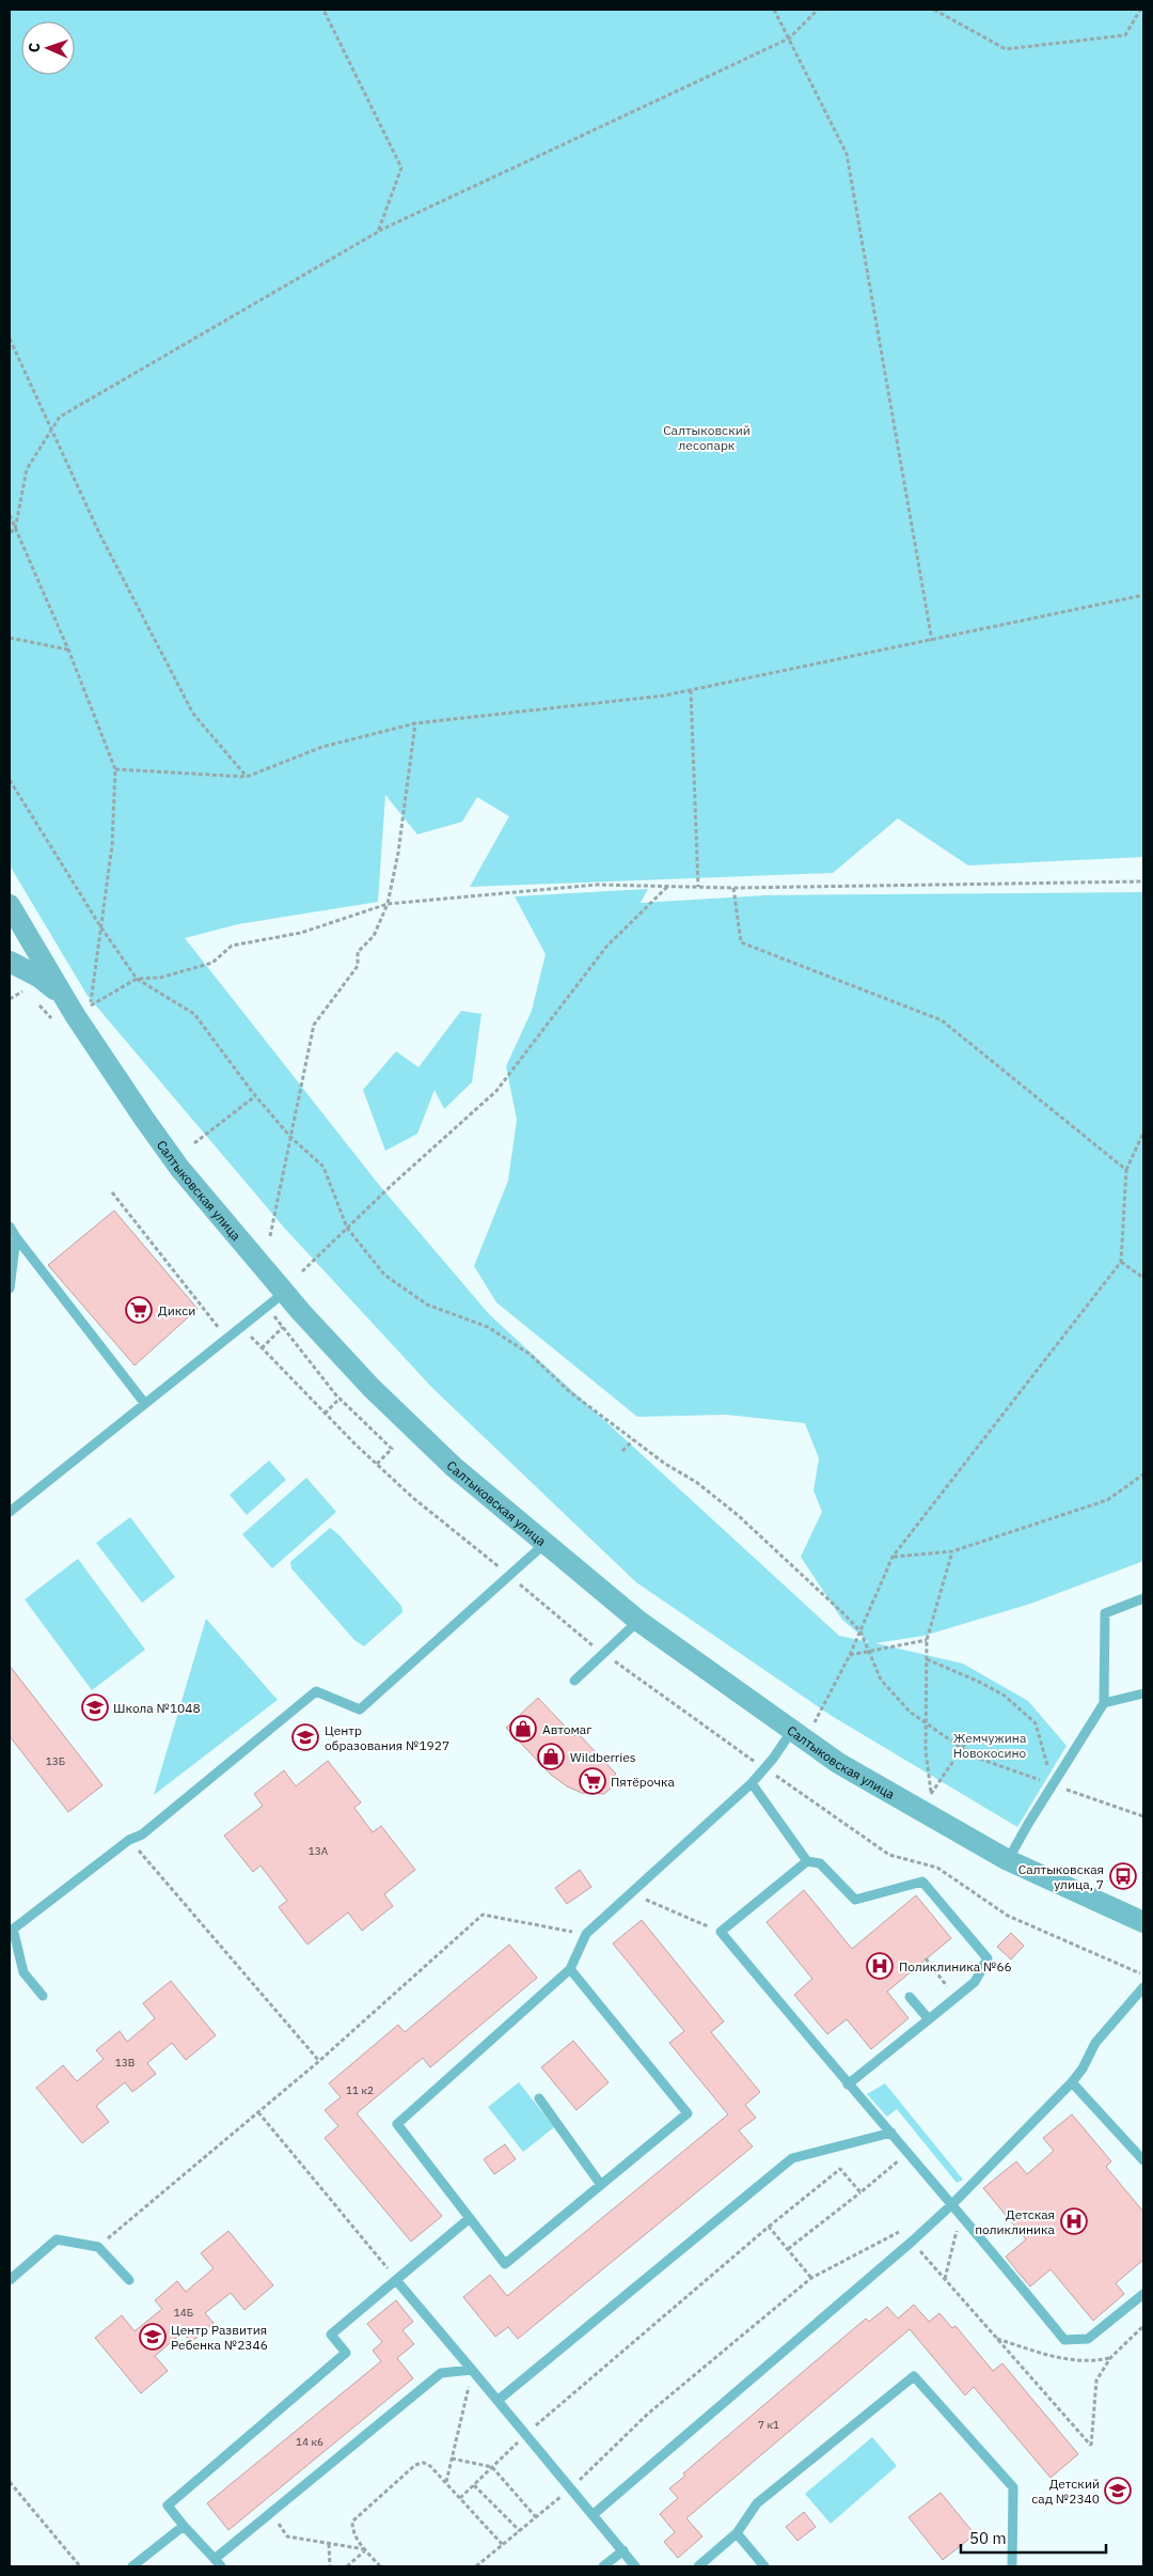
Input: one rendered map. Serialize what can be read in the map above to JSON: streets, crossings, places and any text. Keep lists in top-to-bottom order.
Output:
{
  "streets": {
    "street": ["Салтыковская улица"]
  },
  "parks": ["Салтыковский лесопарк", "Жемчужина Новокосино"],
  "places": {
    "supermarket": ["Дикси", "Пятёрочка"],
    "school or university": [
      "Школа №1048",
      "Центр образования №1927",
      "Центр Развития Ребенка №2346",
      "Детский сад №2340"
    ],
    "shop": ["Автомаг", "Wildberries"],
    "bus stop": ["Салтыковская улица, 7"],
    "hospital": ["Поликлиника №66", "Детская поликлиника"]
  },
  "house_numbers": [
    "13Б",
    "13А",
    "13В",
    "11 к2",
    "14Б",
    "7 к1",
    "14 к6"
  ],
  "scale_bar": "50 m",
  "north": "left"
}
